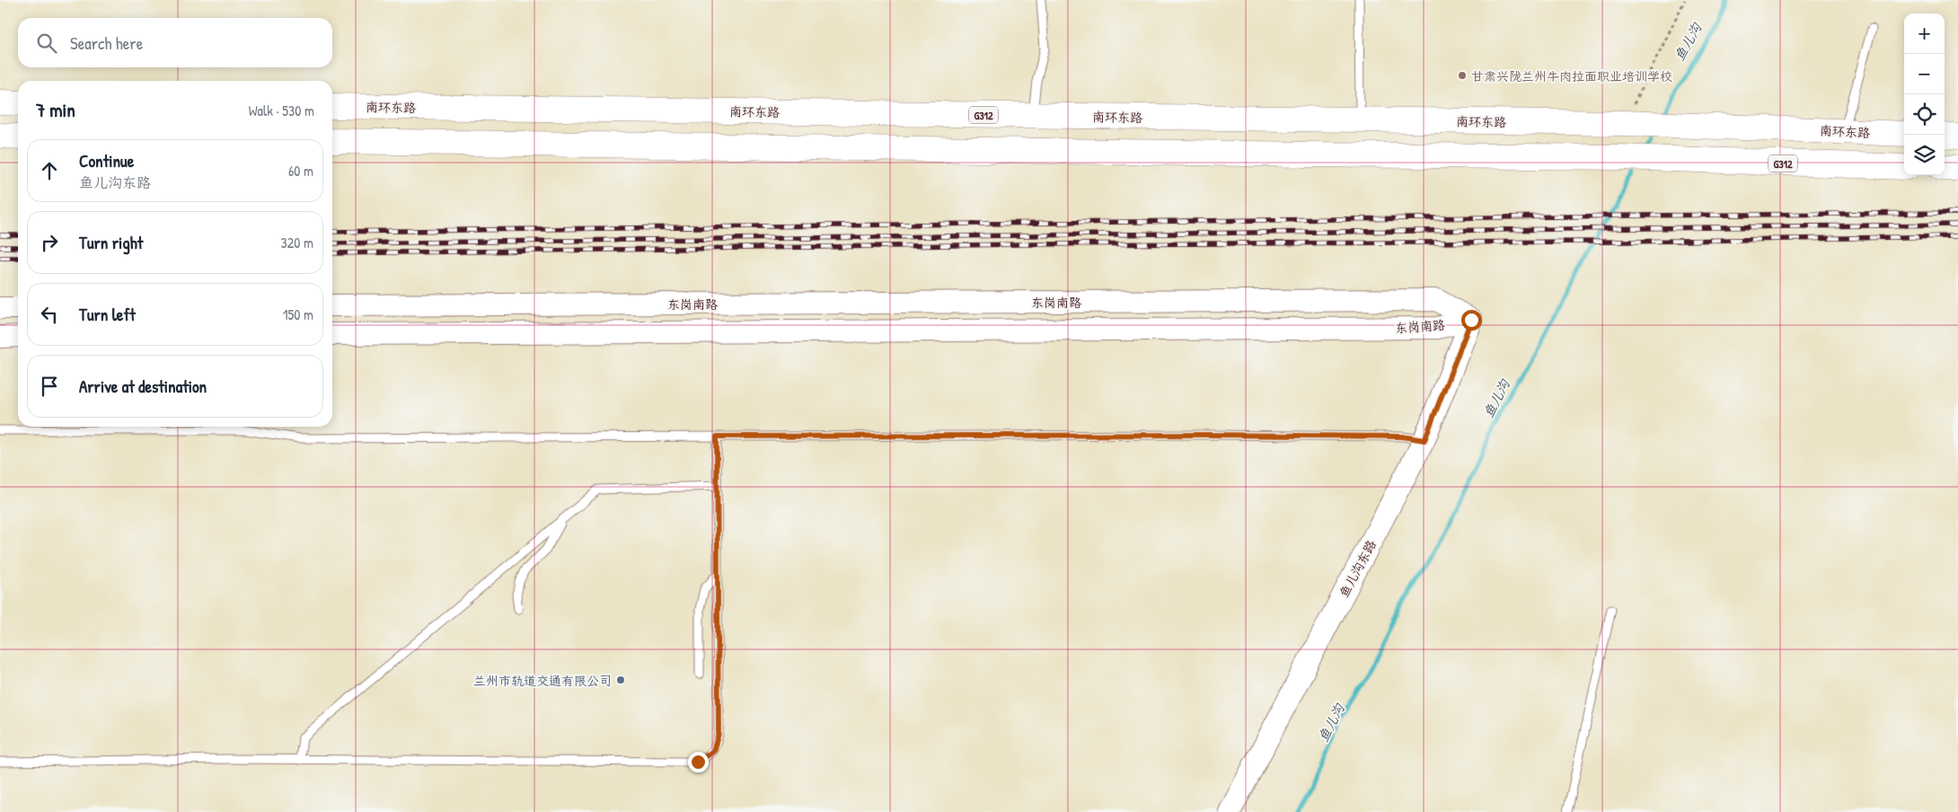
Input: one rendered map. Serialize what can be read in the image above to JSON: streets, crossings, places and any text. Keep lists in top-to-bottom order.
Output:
{
  "streets": {
    "highway": ["南环东路", "G312"],
    "street": ["东岗南路", "鱼儿沟东路"]
  },
  "crossings": [
    ["东岗南路", "鱼儿沟东路"]
  ],
  "water": ["鱼儿沟"],
  "places": ["甘肃兴陇兰州牛肉拉面职业培训学校", "兰州市轨道交通有限公司"],
  "page": {
    "map_buttons": ["+", "−"],
    "search": "Search here",
    "heading": ["7 min", "Walk · 530 m"],
    "list": [
      ["Continue", "鱼儿沟东路", "60 m"],
      ["Turn right", "320 m"],
      ["Turn left", "150 m"],
      "Arrive at destination"
    ]
  }
}
